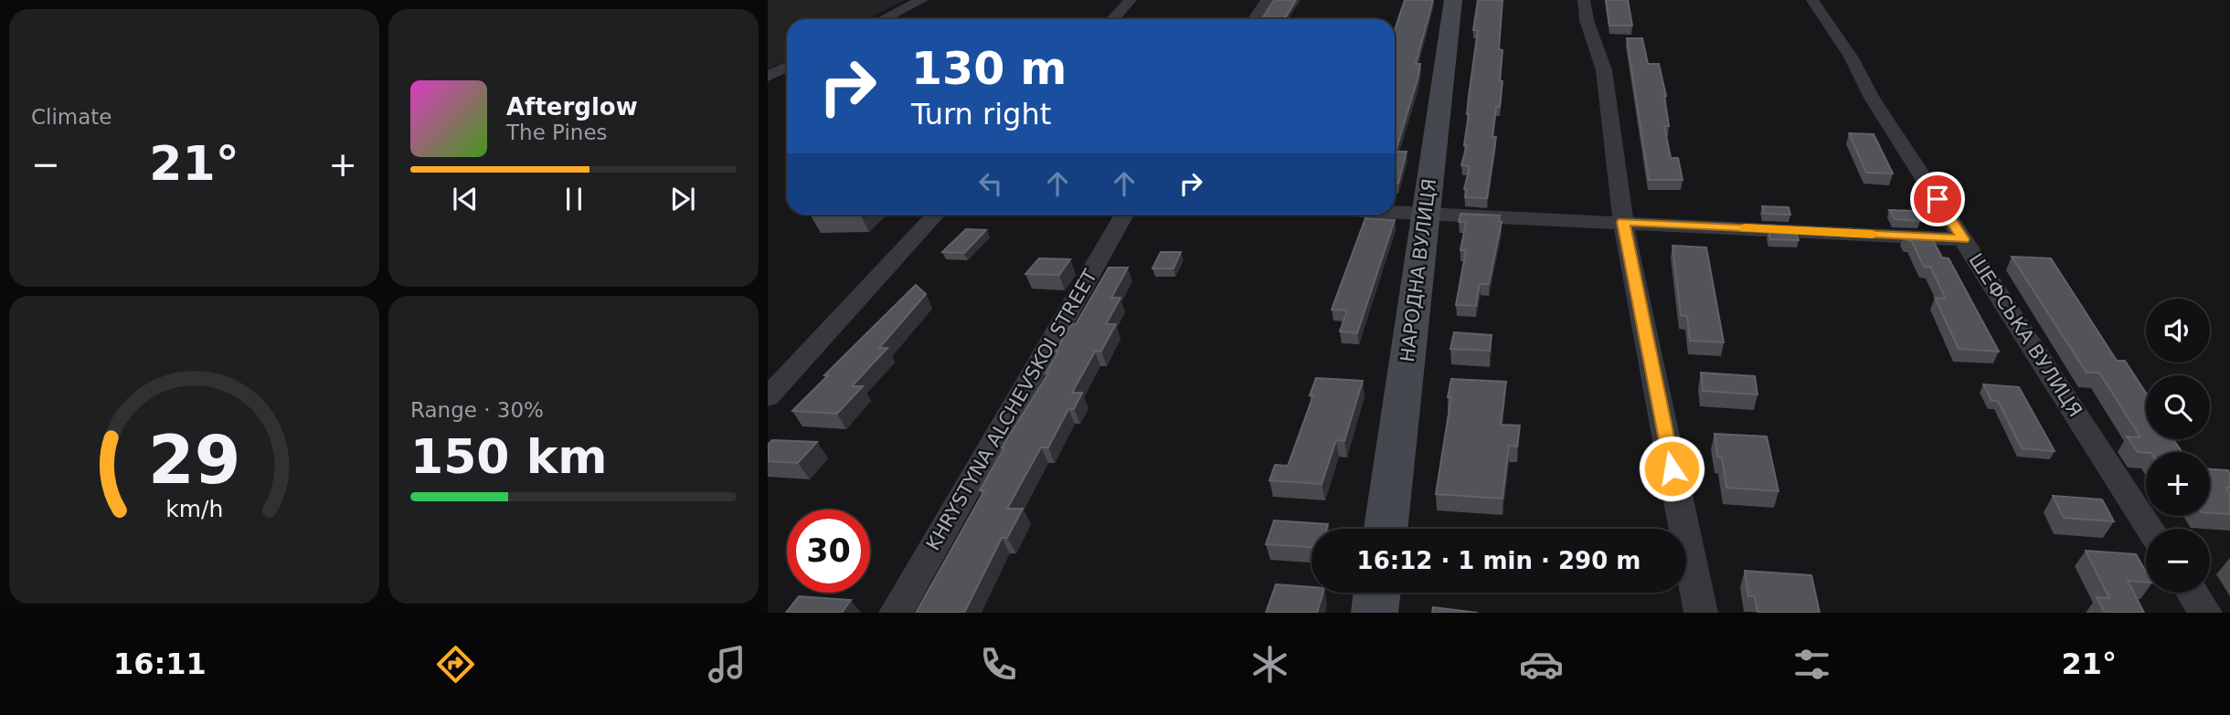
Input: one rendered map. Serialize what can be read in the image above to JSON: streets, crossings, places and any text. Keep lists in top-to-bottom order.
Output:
{
  "streets": {
    "street": ["НАРОДНА ВУЛИЦЯ", "ШЕФСЬКА ВУЛИЦЯ", "KHRYSTYNA ALCHEVSKOI STREET"]
  },
  "page": {
    "tile": [
      "Climate",
      ["Range · 30%", "150 km"]
    ],
    "turn": ["130 m", "Turn right"],
    "song": ["Afterglow", "The Pines"],
    "heat": ["−", "21°", "+"],
    "map_buttons": ["+", "−"],
    "limit": "30",
    "trip": "16:12 · 1 min · 290 m",
    "tabs": ["16:11", "21°"],
    "gauge": ["29", "km/h"]
  }
}
